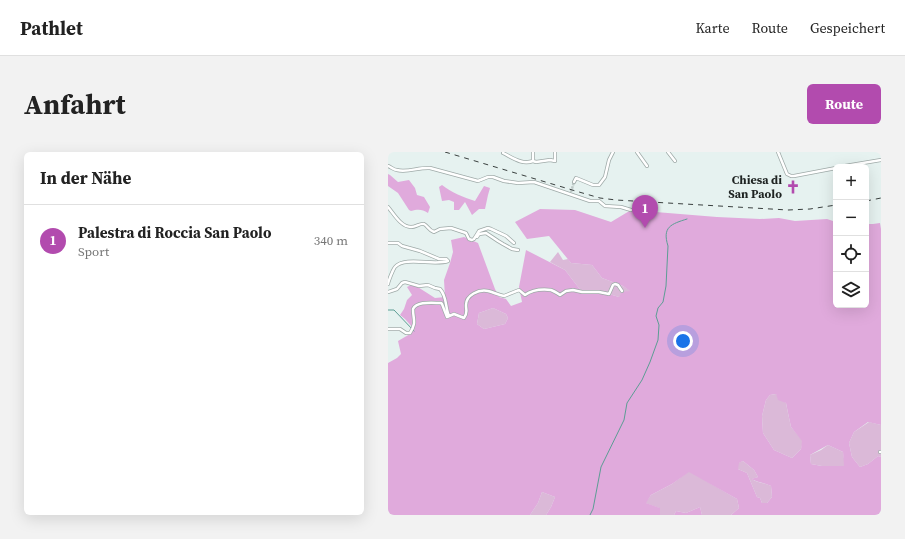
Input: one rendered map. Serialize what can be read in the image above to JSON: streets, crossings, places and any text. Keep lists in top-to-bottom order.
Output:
{
  "places": {
    "church": ["Chiesa di San Paolo"]
  },
  "page": {
    "header": "Pathlet",
    "nav": ["Karte", "Route", "Gespeichert"],
    "buttons": "Route",
    "title": "Anfahrt",
    "heading": "In der Nähe",
    "map_buttons": ["+", "−"],
    "pins": "1",
    "list": [
      {
        "mark": "1",
        "name": "Palestra di Roccia San Paolo",
        "note": "Sport",
        "value": "340 m"
      }
    ]
  }
}
